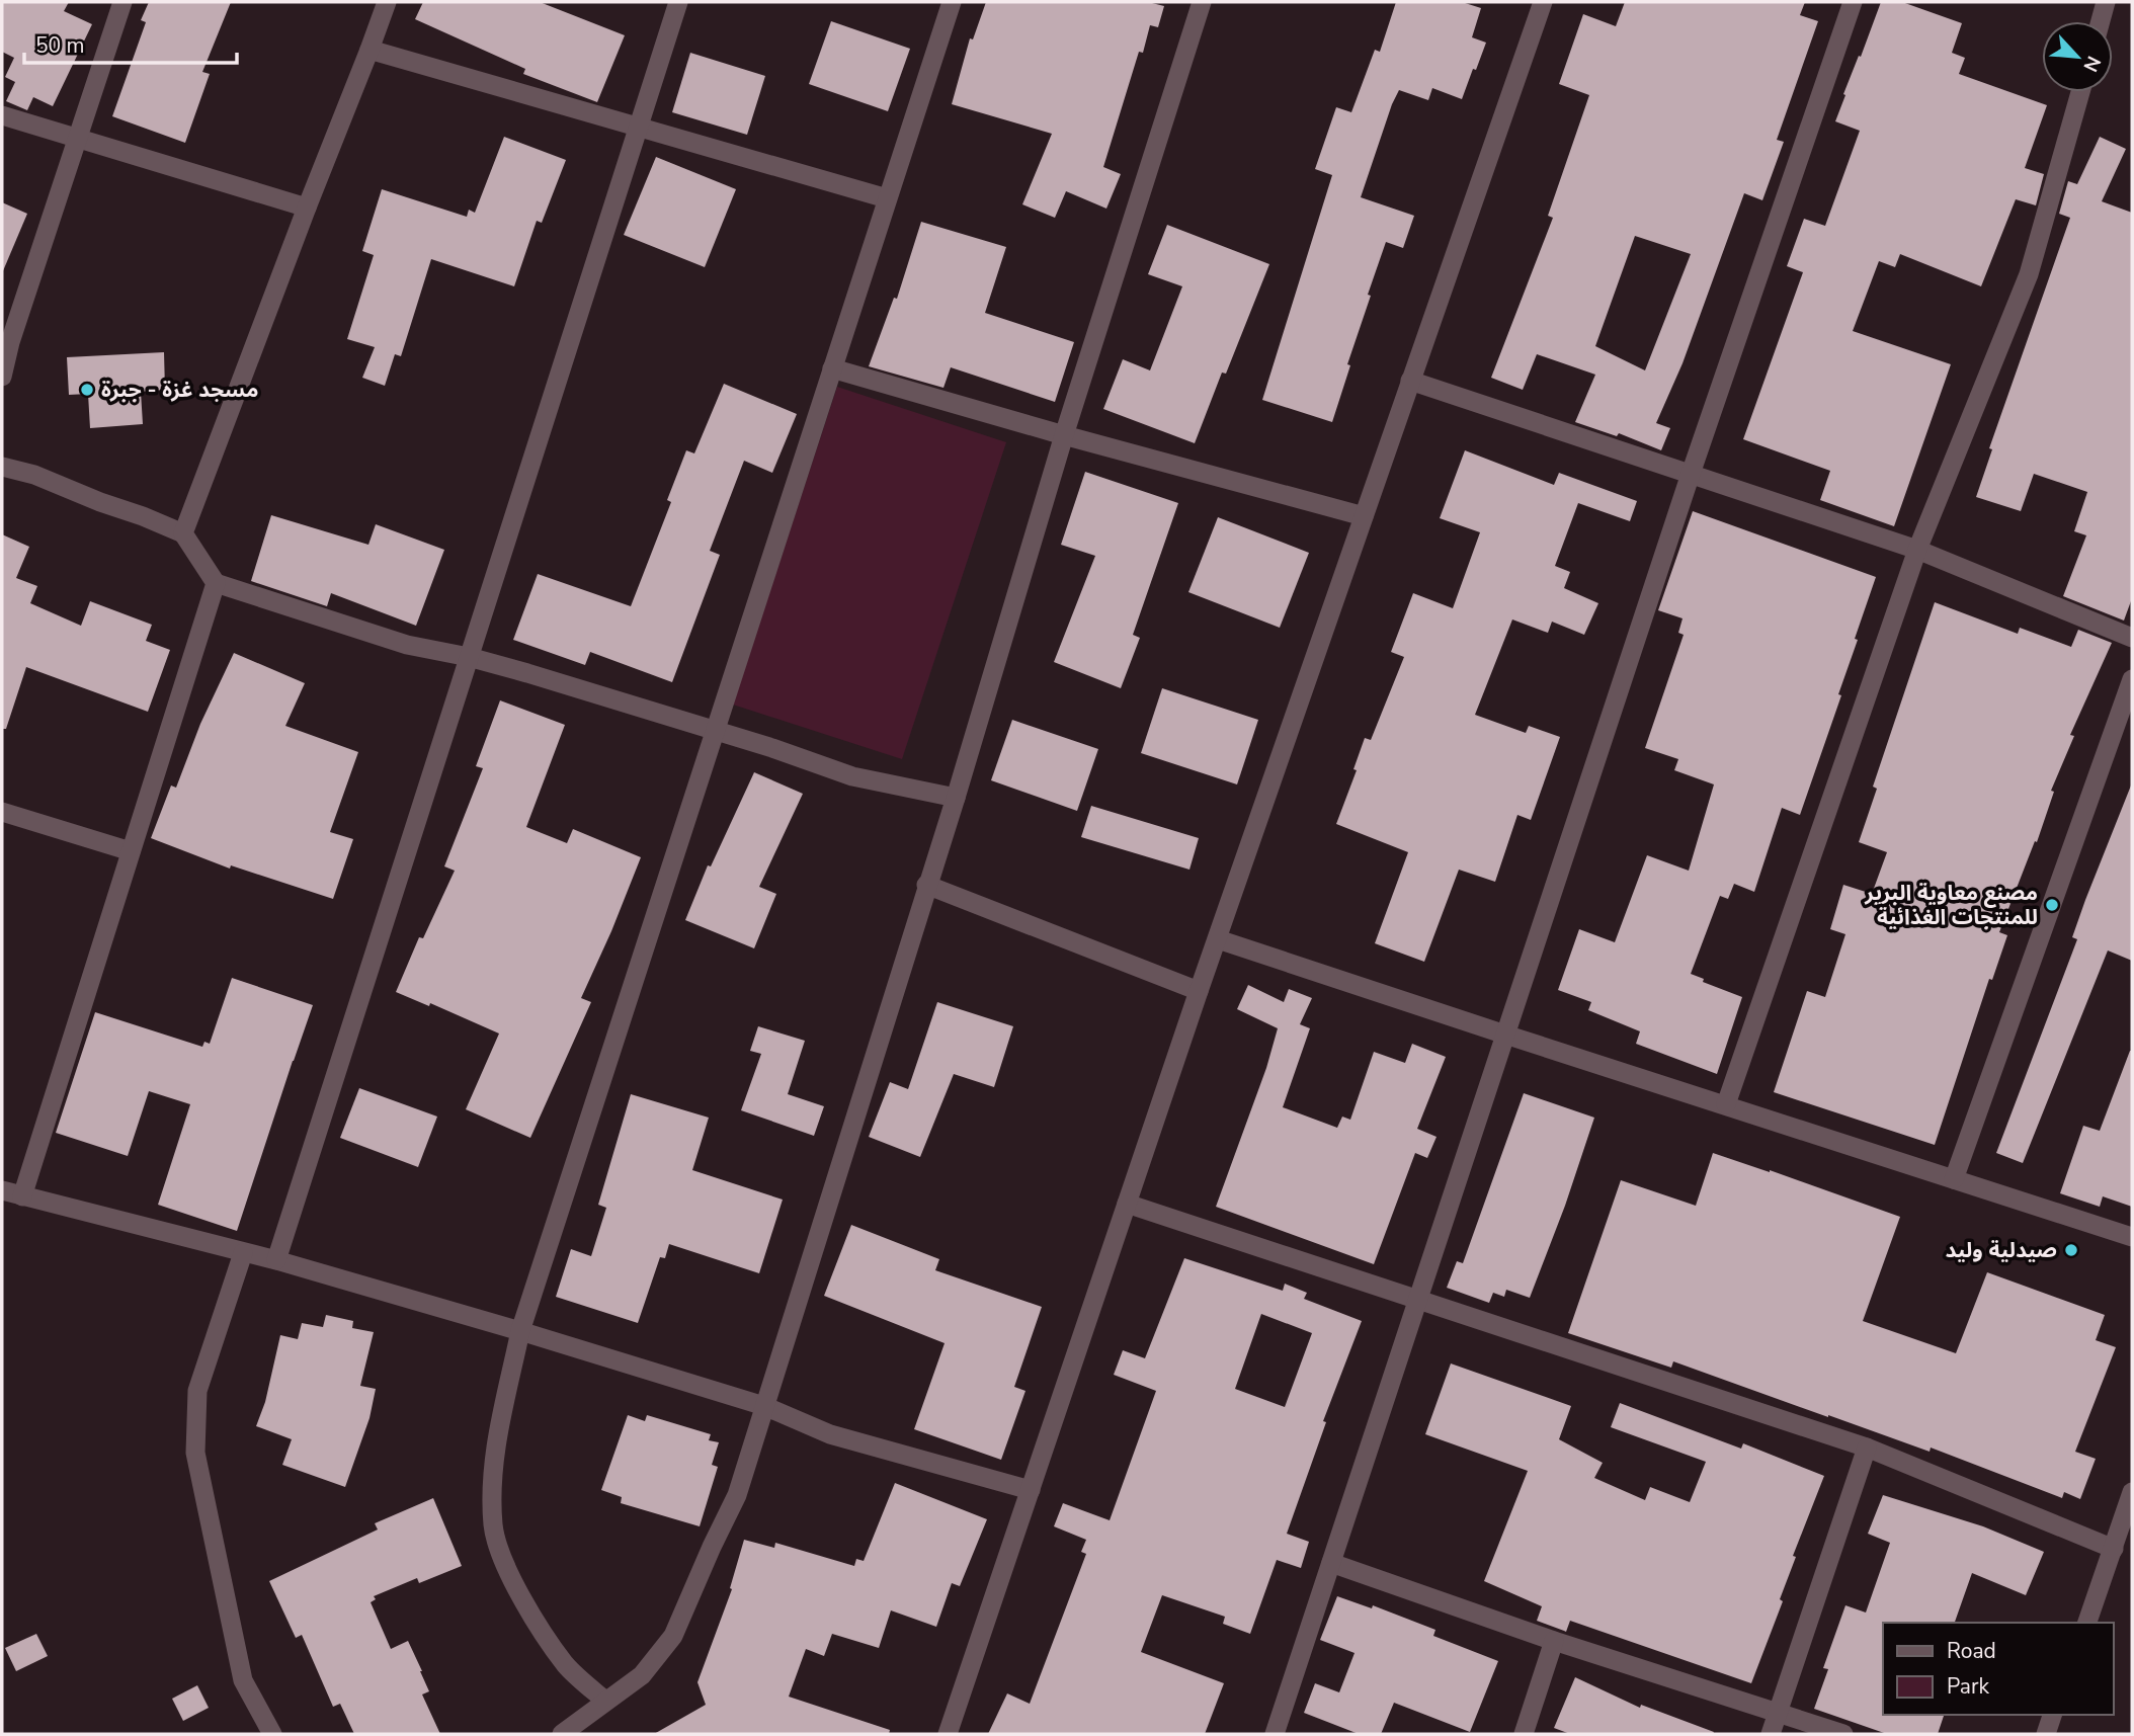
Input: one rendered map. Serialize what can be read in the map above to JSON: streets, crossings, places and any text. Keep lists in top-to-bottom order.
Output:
{
  "places": ["مسجد غزة - جبرة", "مصنع معاوية البرير للمنتجات الغذائية", "صيدلية وليد"],
  "legend": ["Road", "Park"],
  "scale_bar": "50 m",
  "north": "bottom right"
}
